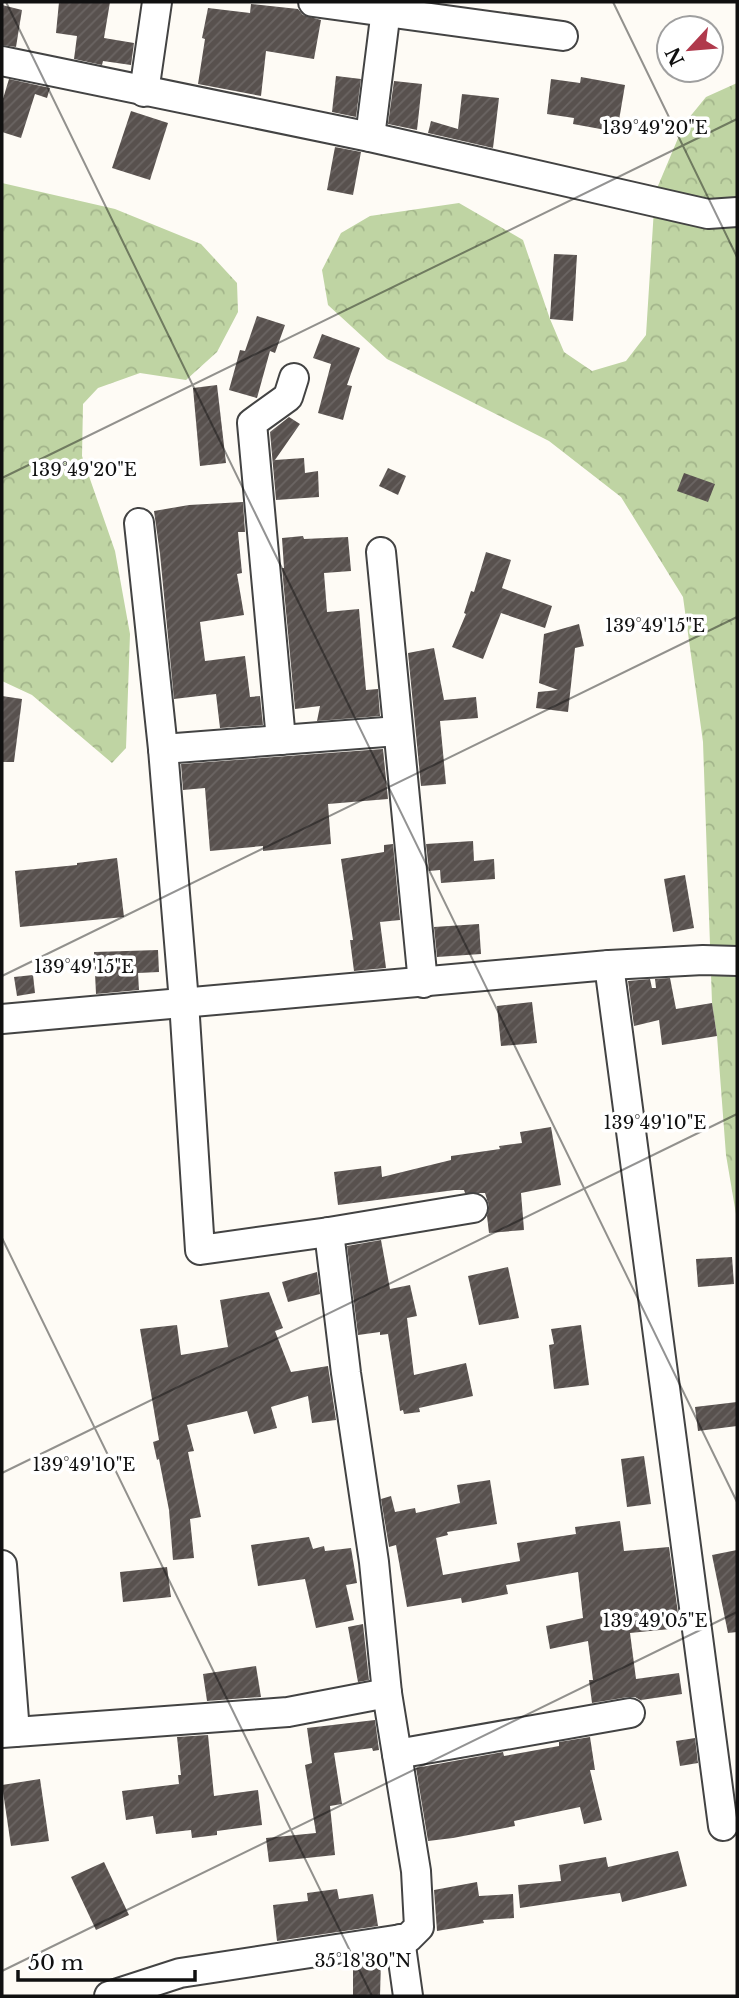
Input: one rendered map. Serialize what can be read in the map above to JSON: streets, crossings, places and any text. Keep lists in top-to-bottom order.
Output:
{
  "scale_bar": "50 m",
  "north": "bottom left",
  "coordinates": [
    "139°49'20\"E",
    "139°49'15\"E",
    "139°49'10\"E",
    "139°49'05\"E",
    "35°18'30\"N"
  ]
}
